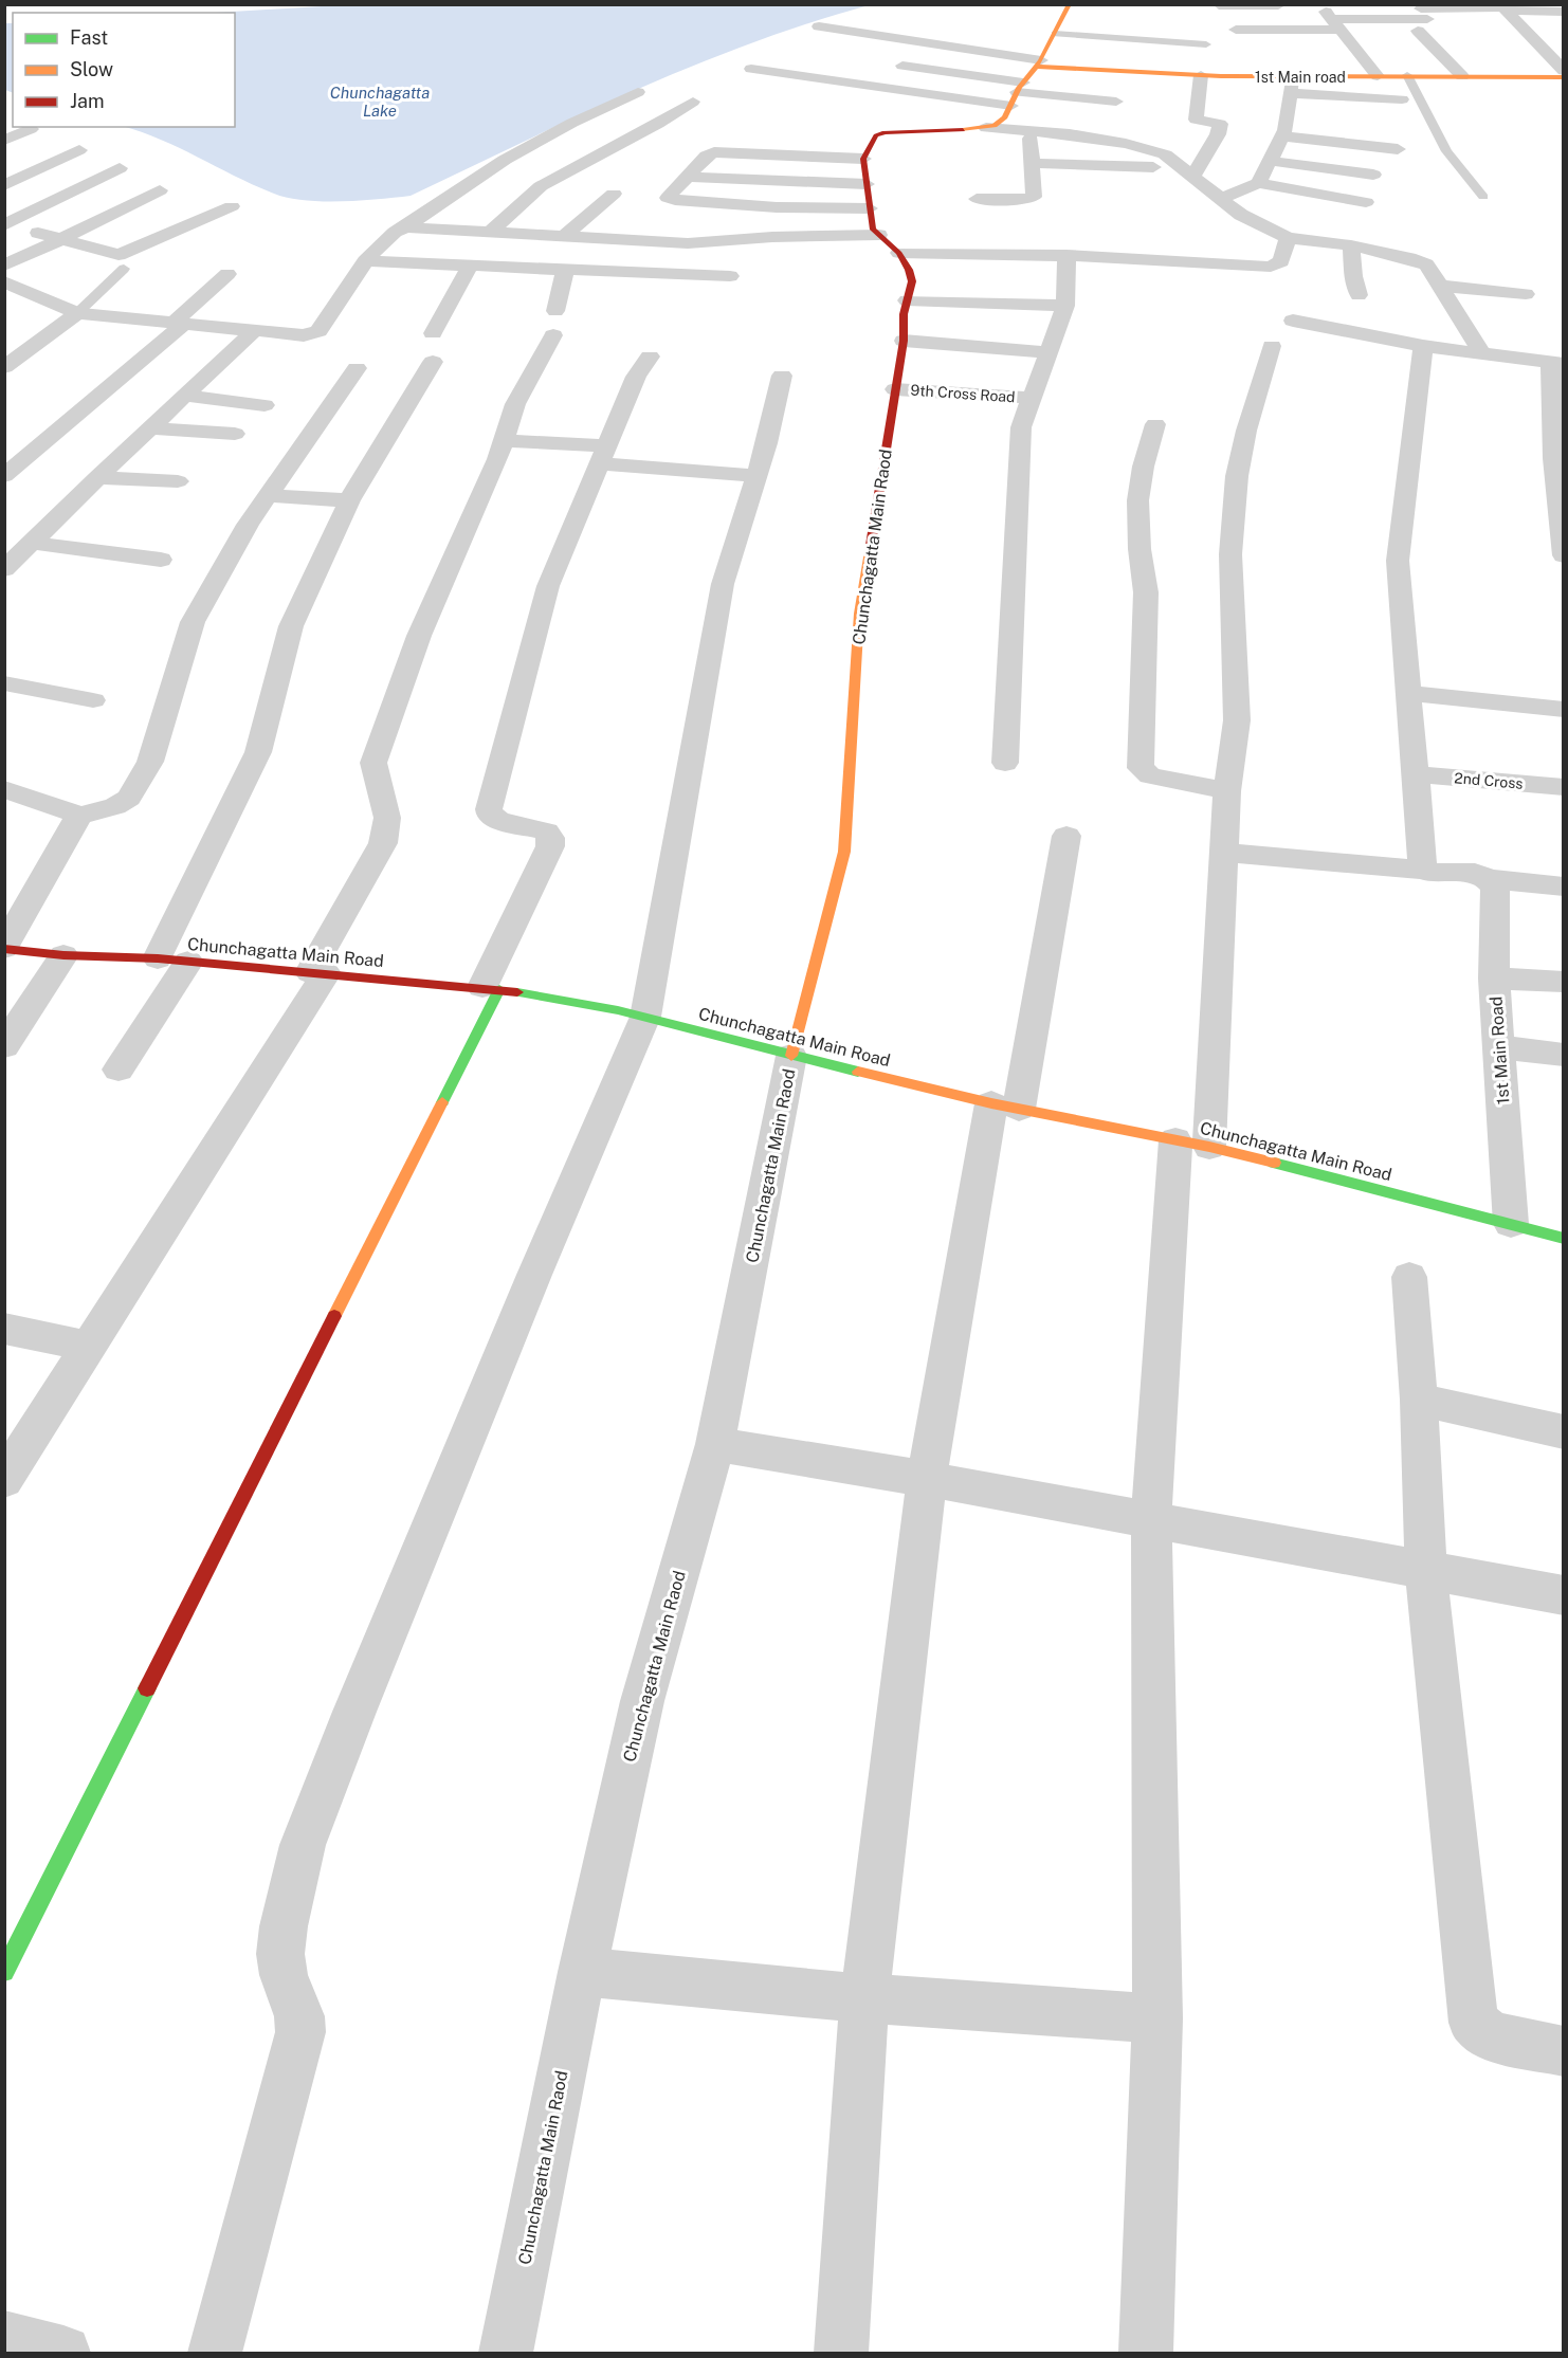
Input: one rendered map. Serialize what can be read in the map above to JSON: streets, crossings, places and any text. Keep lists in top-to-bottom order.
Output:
{
  "streets": {
    "street": [
      "1st Main road",
      "9th Cross Road",
      "Chunchagatta Main Raod",
      "2nd Cross",
      "Chunchagatta Main Road",
      "1st Main Road"
    ]
  },
  "crossings": [
    ["1st Main road", "1st Main Road"],
    ["9th Cross Road", "Chunchagatta Main Raod"],
    ["Chunchagatta Main Raod", "Chunchagatta Main Road"],
    ["Chunchagatta Main Road", "1st Main Road"]
  ],
  "water": ["Chunchagatta Lake"],
  "legend": ["Fast", "Slow", "Jam"]
}
